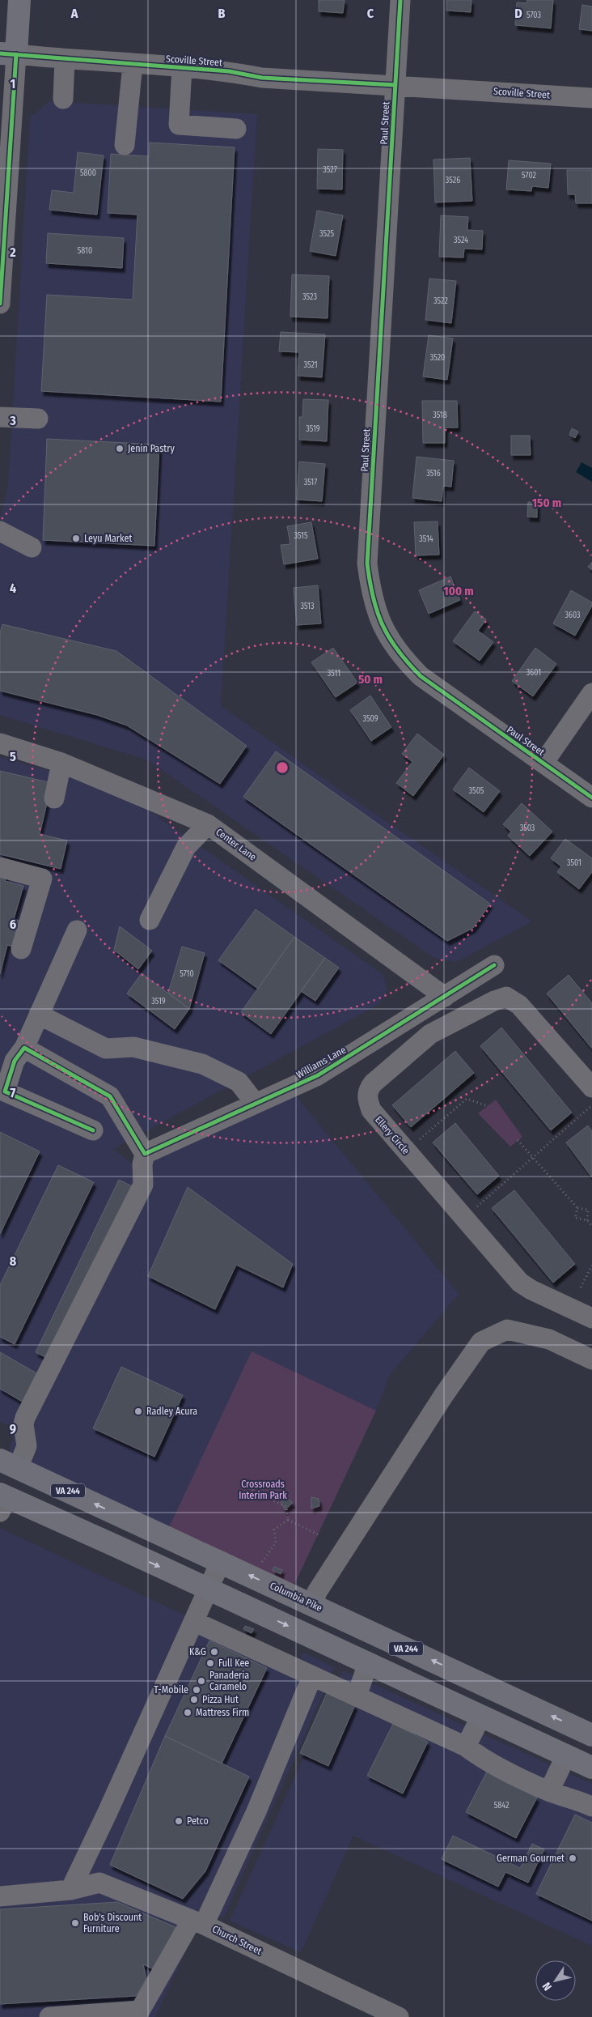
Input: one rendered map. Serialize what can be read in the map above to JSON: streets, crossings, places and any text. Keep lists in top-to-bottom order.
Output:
{
  "streets": {
    "main road": ["VA 244", "Columbia Pike"],
    "street": [
      "Scoville Street",
      "Paul Street",
      "Center Lane",
      "Williams Lane",
      "Ellery Circle",
      "Church Street"
    ]
  },
  "crossings": [
    ["Scoville Street", "Paul Street"],
    ["Center Lane", "Williams Lane"]
  ],
  "parks": ["Crossroads Interim Park"],
  "places": [
    "Jenin Pastry",
    "Leyu Market",
    "Radley Acura",
    "K&G",
    "Full Kee",
    "Panaderia Caramelo",
    "T-Mobile",
    "Pizza Hut",
    "Mattress Firm",
    "Petco",
    "German Gourmet",
    "Bob's Discount Furniture"
  ],
  "house_numbers": [
    "5703",
    "3527",
    "5800",
    "5702",
    "3526",
    "3525",
    "3524",
    "5810",
    "3523",
    "3522",
    "3520",
    "3521",
    "3518",
    "3519",
    "3516",
    "3517",
    "3515",
    "3514",
    "3513",
    "3603",
    "3601",
    "3511",
    "3509",
    "3505",
    "3503",
    "3501",
    "5710",
    "3519",
    "5842"
  ],
  "north": "bottom left",
  "grid": {
    "columns": [
      "A",
      "B",
      "C",
      "D"
    ],
    "rows": [
      "1",
      "2",
      "3",
      "4",
      "5",
      "6",
      "7",
      "8",
      "9"
    ]
  },
  "rings": ["150 m", "100 m", "50 m"]
}
